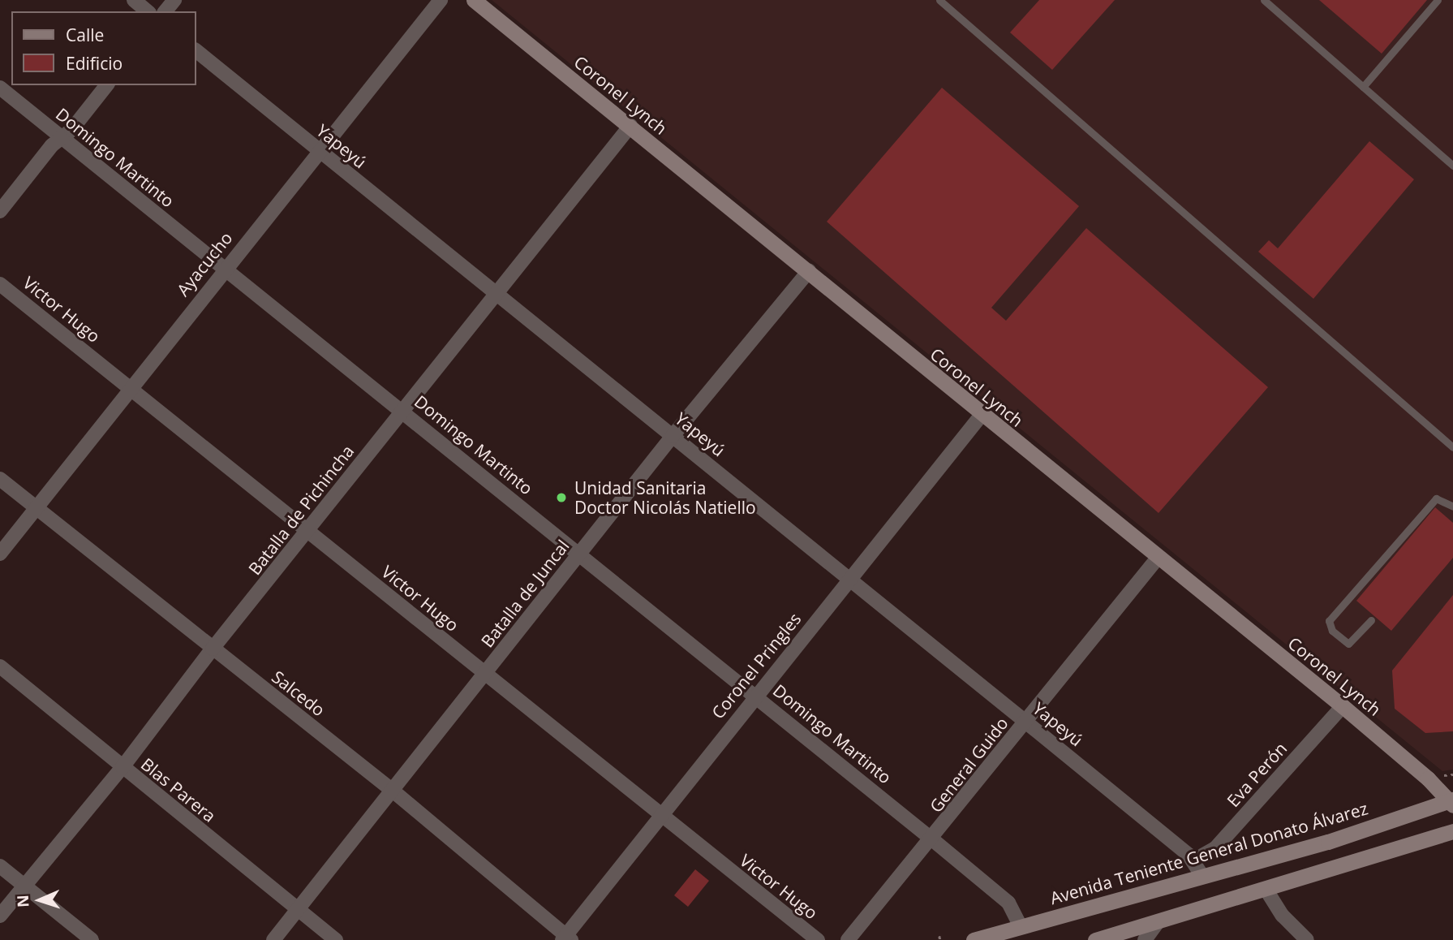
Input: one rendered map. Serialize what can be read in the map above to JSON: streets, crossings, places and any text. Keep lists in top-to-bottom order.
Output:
{
  "streets": {
    "main road": ["Coronel Lynch", "Avenida Teniente General Donato Álvarez"],
    "street": [
      "Yapeyú",
      "Domingo Martinto",
      "Ayacucho",
      "Victor Hugo",
      "Batalla de Pichincha",
      "Batalla de Juncal",
      "Coronel Pringles",
      "Salcedo",
      "General Guido",
      "Eva Perón",
      "Blas Parera"
    ]
  },
  "crossings": [
    ["Coronel Lynch", "Batalla de Pichincha"],
    ["Coronel Lynch", "Batalla de Juncal"],
    ["Coronel Lynch", "Coronel Pringles"],
    ["Coronel Lynch", "General Guido"],
    ["Coronel Lynch", "Eva Perón"],
    ["Coronel Lynch", "Avenida Teniente General Donato Álvarez"],
    ["Yapeyú", "Ayacucho"],
    ["Yapeyú", "Batalla de Pichincha"],
    ["Yapeyú", "Batalla de Juncal"],
    ["Yapeyú", "Coronel Pringles"],
    ["Yapeyú", "General Guido"],
    ["Yapeyú", "Eva Perón"],
    ["Yapeyú", "Avenida Teniente General Donato Álvarez"],
    ["Domingo Martinto", "Ayacucho"],
    ["Domingo Martinto", "Batalla de Pichincha"],
    ["Domingo Martinto", "Batalla de Juncal"],
    ["Domingo Martinto", "Coronel Pringles"],
    ["Domingo Martinto", "General Guido"],
    ["Domingo Martinto", "Avenida Teniente General Donato Álvarez"],
    ["Ayacucho", "Victor Hugo"],
    ["Ayacucho", "Salcedo"],
    ["Victor Hugo", "Batalla de Pichincha"],
    ["Victor Hugo", "Batalla de Juncal"],
    ["Victor Hugo", "Coronel Pringles"],
    ["Batalla de Pichincha", "Salcedo"],
    ["Batalla de Pichincha", "Blas Parera"],
    ["Batalla de Juncal", "Salcedo"],
    ["Batalla de Juncal", "Blas Parera"],
    ["Coronel Pringles", "Salcedo"]
  ],
  "places": ["Unidad Sanitaria Doctor Nicolás Natiello"],
  "legend": ["Calle", "Edificio"],
  "north": "left"
}
